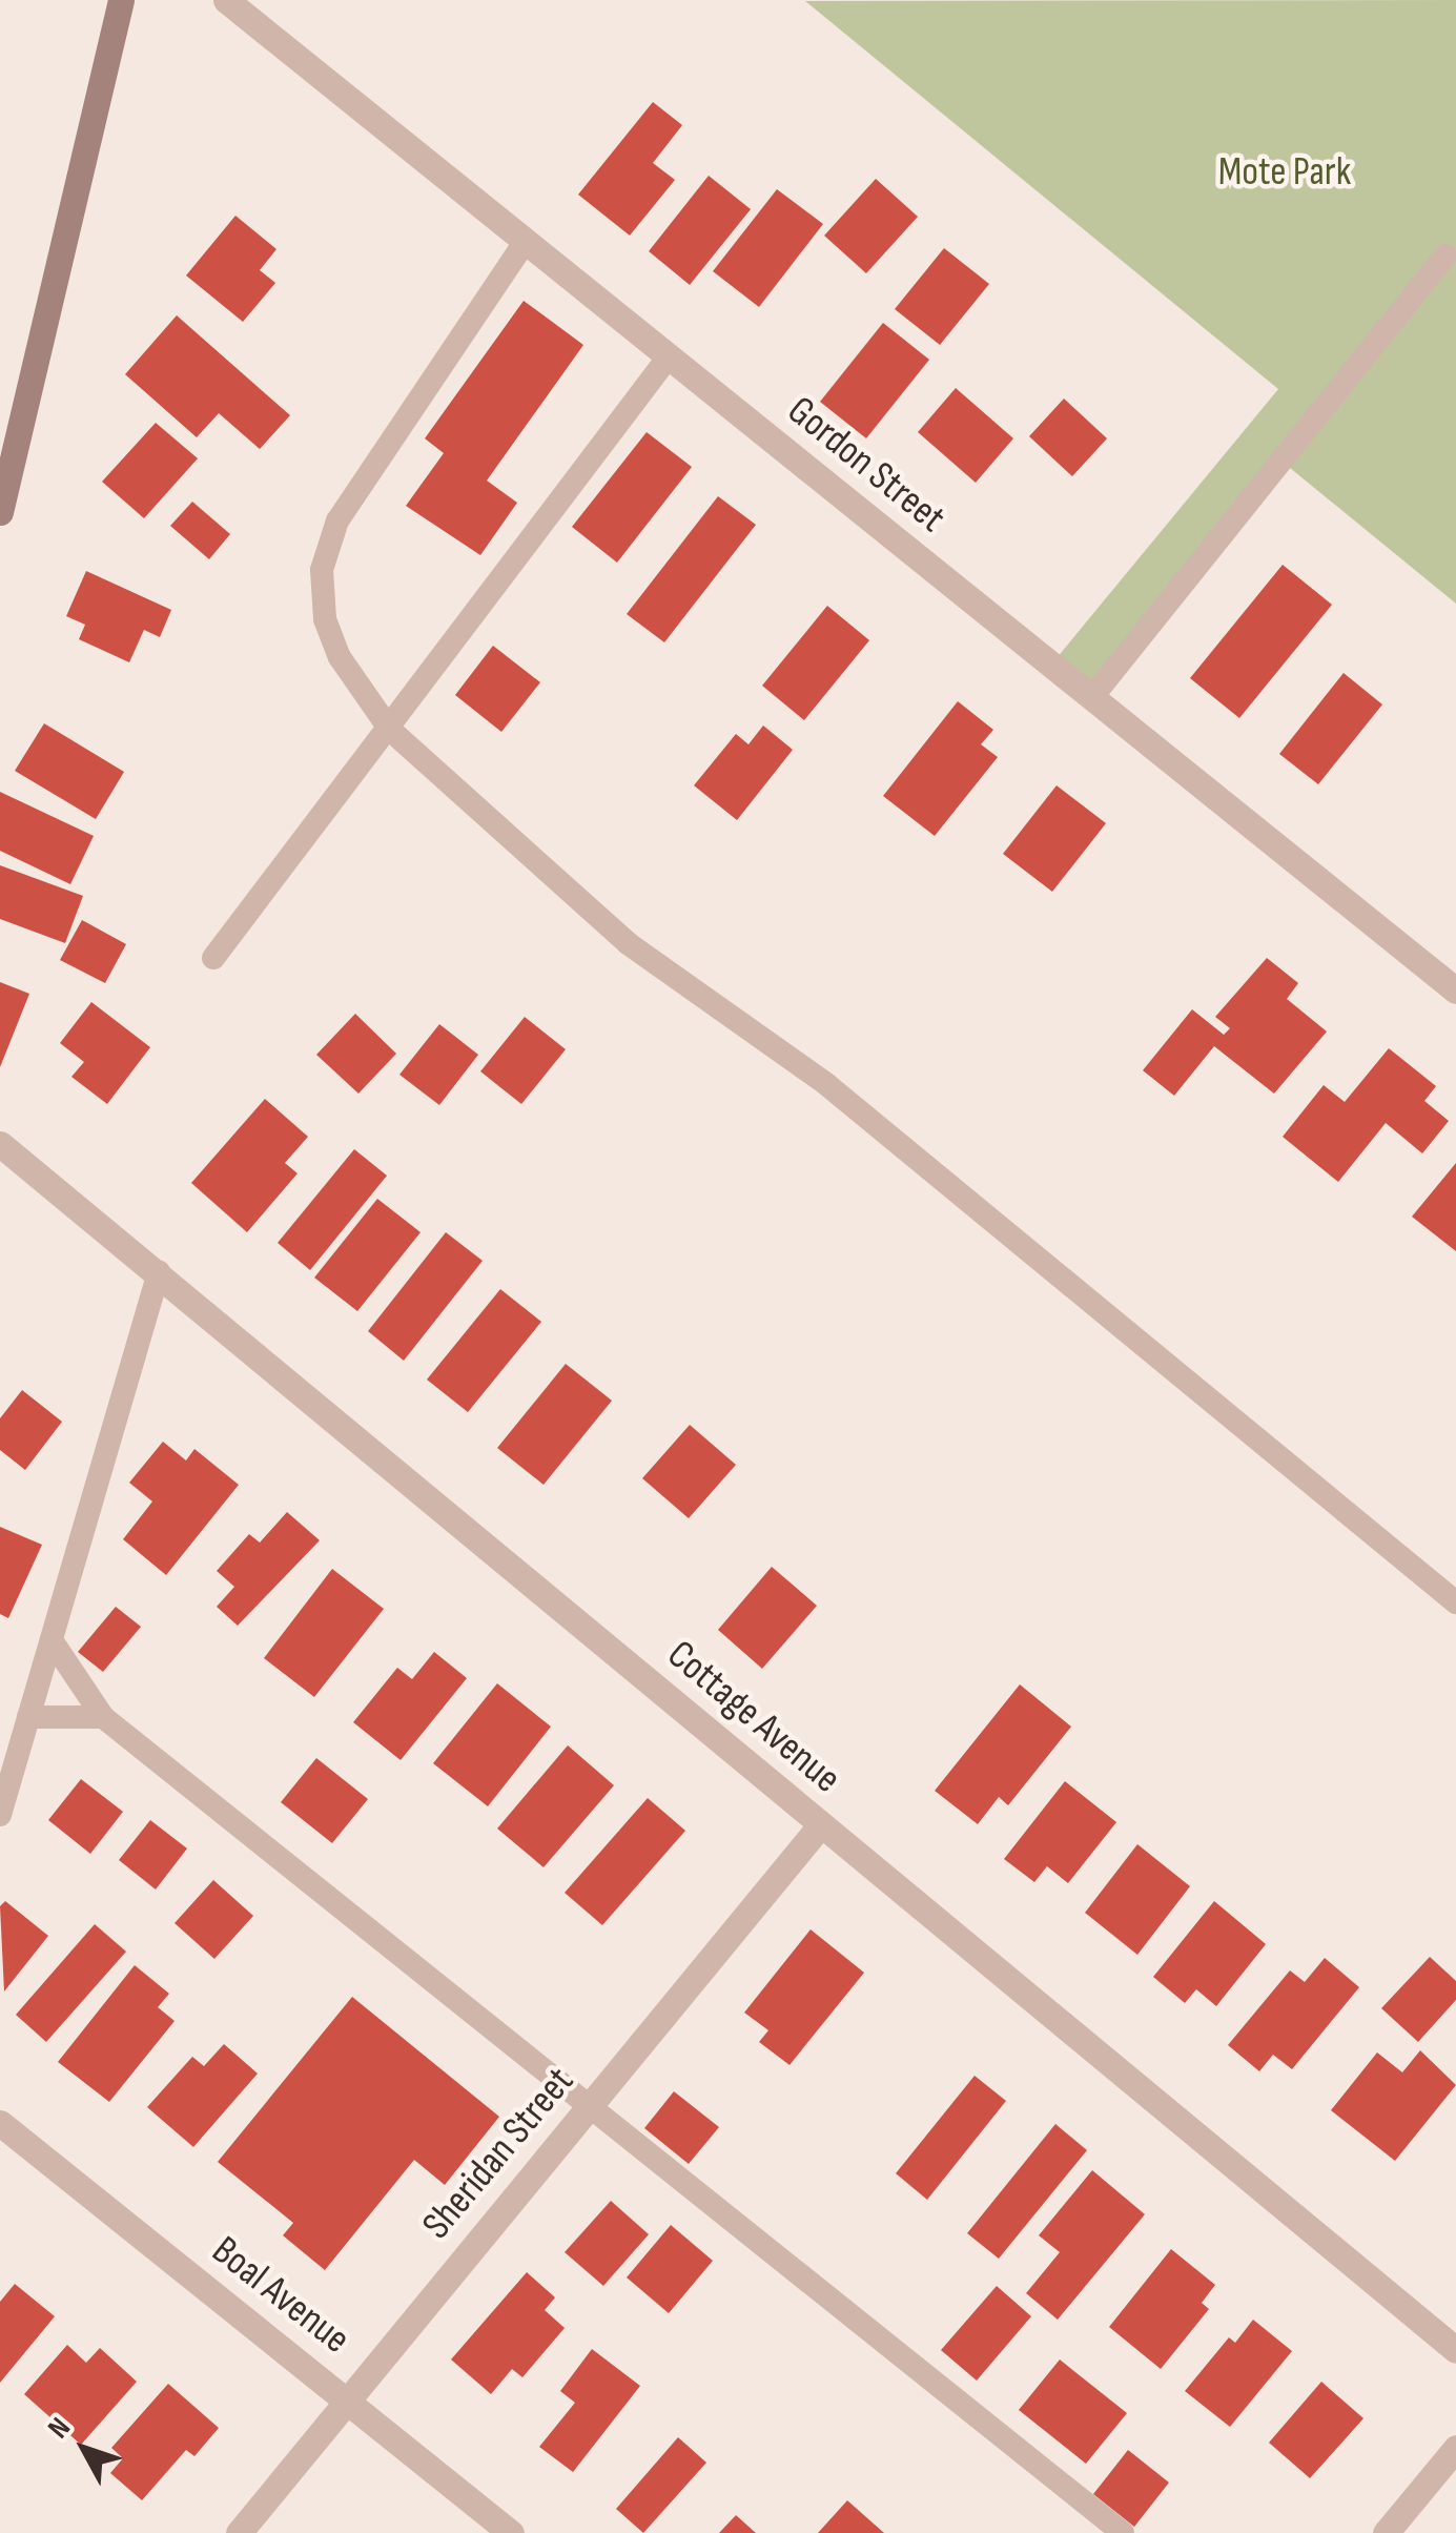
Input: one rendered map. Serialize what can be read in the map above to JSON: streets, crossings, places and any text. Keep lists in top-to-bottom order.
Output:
{
  "streets": {
    "street": [
      "Gordon Street",
      "Cottage Avenue",
      "Sheridan Street",
      "Boal Avenue"
    ]
  },
  "crossings": [
    ["Cottage Avenue", "Sheridan Street"],
    ["Sheridan Street", "Boal Avenue"]
  ],
  "parks": ["Mote Park"],
  "north": "top left"
}
